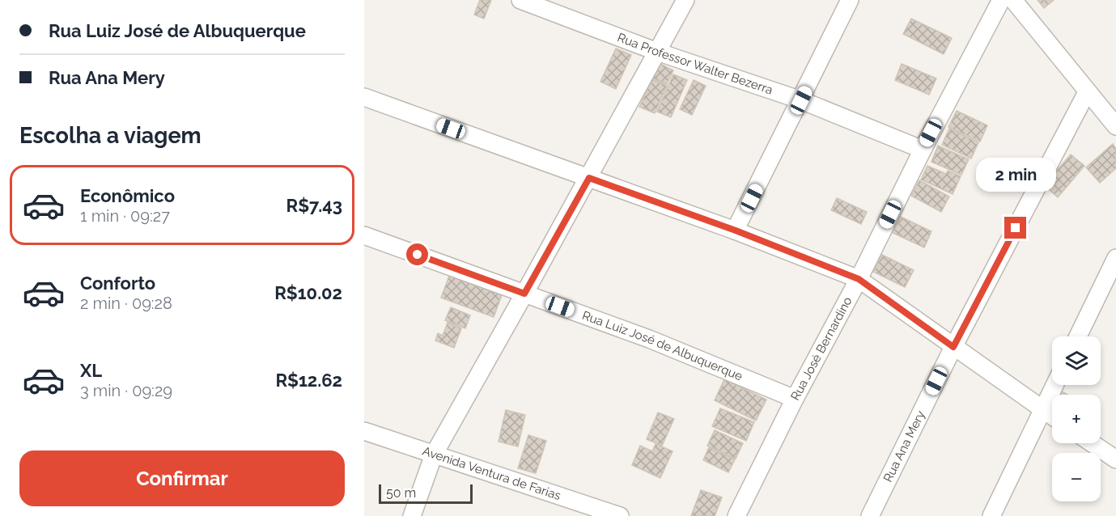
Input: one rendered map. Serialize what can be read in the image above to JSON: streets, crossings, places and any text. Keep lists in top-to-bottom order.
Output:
{
  "streets": {
    "street": [
      "Rua Professor Walter Bezerra",
      "Rua Luiz José de Albuquerque",
      "Rua José Bernardino",
      "Rua Ana Mery",
      "Avenida Ventura de Farias"
    ]
  },
  "crossings": [
    ["Rua Professor Walter Bezerra", "Rua José Bernardino"],
    ["Rua Luiz José de Albuquerque", "Rua José Bernardino"]
  ],
  "scale_bar": "50 m",
  "page": {
    "banner": ["Rua Luiz José de Albuquerque", "Rua Ana Mery"],
    "heading": "Escolha a viagem",
    "bubble": "2 min",
    "list": [
      {
        "name": "Econômico",
        "note": "1 min · 09:27",
        "value": "R$7.43"
      },
      {
        "name": "Conforto",
        "note": "2 min · 09:28",
        "value": "R$10.02"
      },
      {
        "name": "XL",
        "note": "3 min · 09:29",
        "value": "R$12.62"
      }
    ],
    "map_buttons": ["+", "−"],
    "buttons": "Confirmar",
    "scale": "50 m"
  }
}
